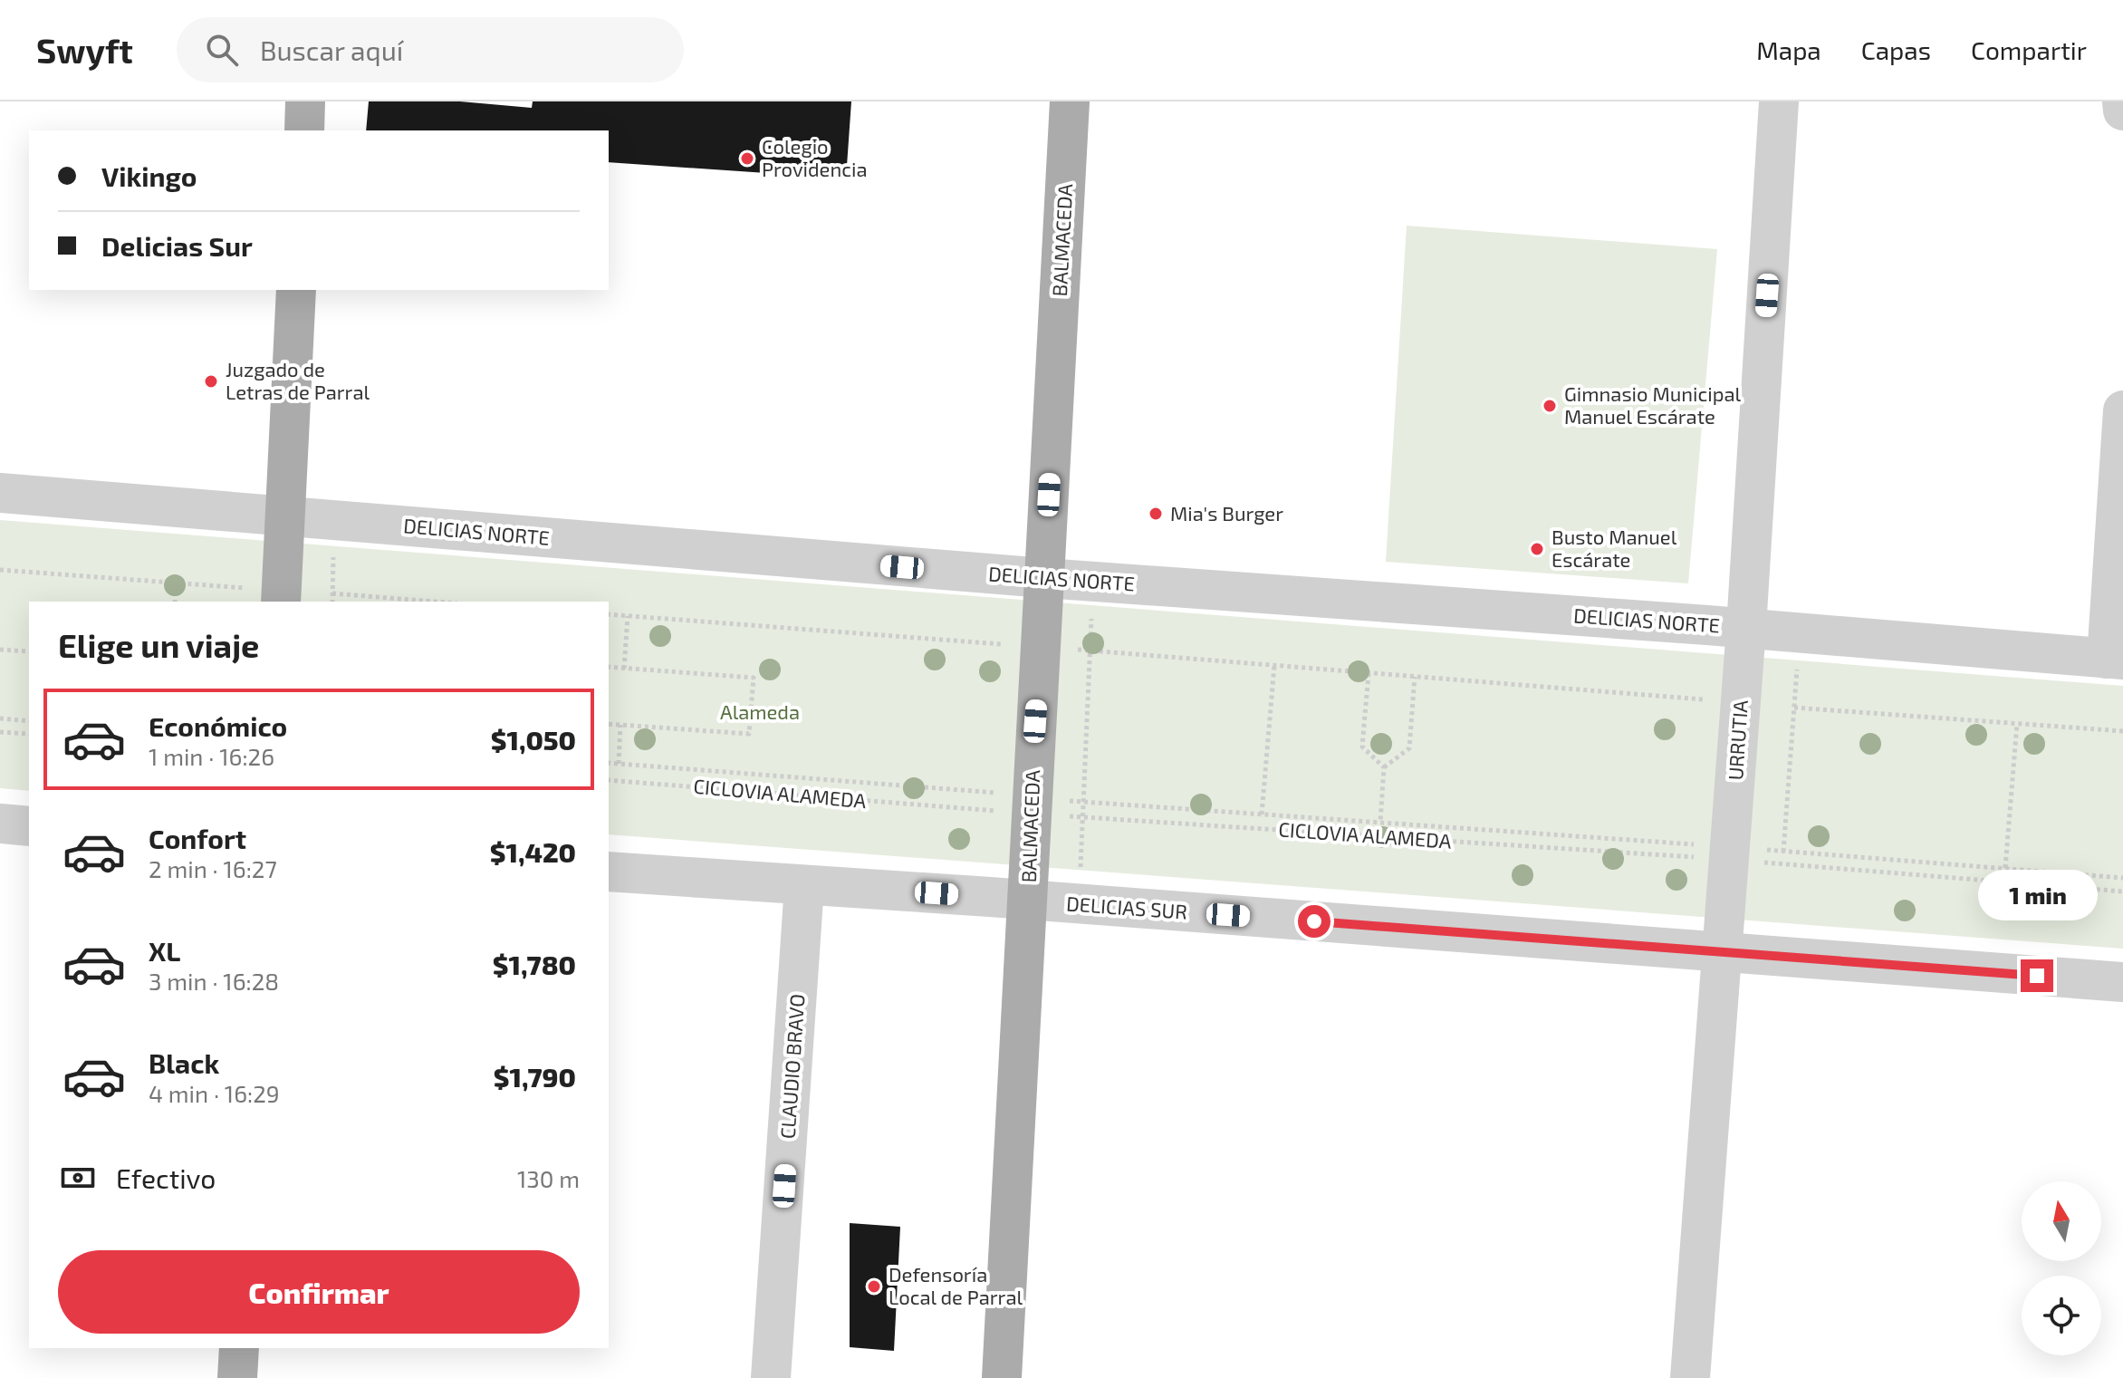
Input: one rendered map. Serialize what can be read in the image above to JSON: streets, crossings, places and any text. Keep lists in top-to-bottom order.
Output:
{
  "streets": {
    "main road": ["BALMACEDA"],
    "street": [
      "DELICIAS NORTE",
      "URRUTIA",
      "DELICIAS SUR",
      "CLAUDIO BRAVO"
    ],
    "path": ["CICLOVIA ALAMEDA"]
  },
  "crossings": [
    ["BALMACEDA", "DELICIAS NORTE"],
    ["BALMACEDA", "CICLOVIA ALAMEDA"],
    ["BALMACEDA", "DELICIAS SUR"],
    ["DELICIAS NORTE", "URRUTIA"],
    ["URRUTIA", "CICLOVIA ALAMEDA"],
    ["URRUTIA", "DELICIAS SUR"],
    ["DELICIAS SUR", "CLAUDIO BRAVO"]
  ],
  "parks": ["Alameda"],
  "places": [
    "Colegio Providencia",
    "Juzgado de Letras de Parral",
    "Gimnasio Municipal Manuel Escárate",
    "Mia's Burger",
    "Busto Manuel Escárate",
    "Defensoría Local de Parral"
  ],
  "north": "top",
  "page": {
    "header": "Swyft",
    "search": "Buscar aquí",
    "nav": ["Mapa", "Capas", "Compartir"],
    "banner": ["Vikingo", "Delicias Sur"],
    "heading": "Elige un viaje",
    "list": [
      {
        "name": "Económico",
        "note": "1 min · 16:26",
        "value": "$1,050"
      },
      {
        "name": "Confort",
        "note": "2 min · 16:27",
        "value": "$1,420"
      },
      {
        "name": "XL",
        "note": "3 min · 16:28",
        "value": "$1,780"
      },
      {
        "name": "Black",
        "note": "4 min · 16:29",
        "value": "$1,790"
      }
    ],
    "bubble": "1 min",
    "pay": ["Efectivo", "130 m"],
    "buttons": "Confirmar"
  }
}
